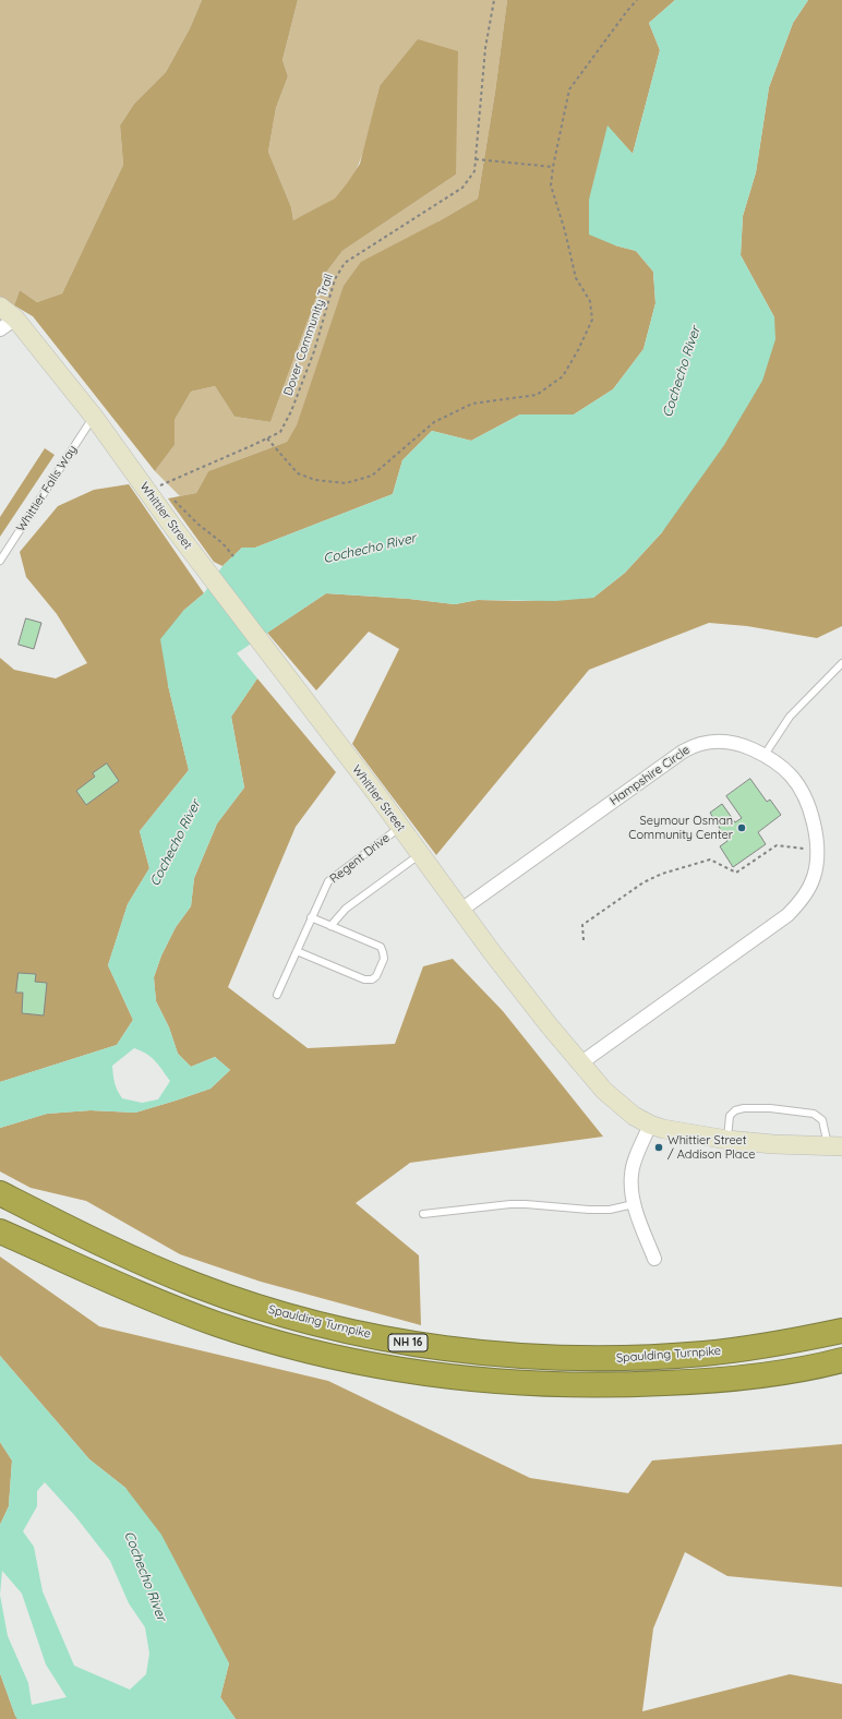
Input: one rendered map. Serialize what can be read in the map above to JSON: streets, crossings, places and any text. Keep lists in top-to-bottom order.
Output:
{
  "streets": {
    "highway": ["Spaulding Turnpike", "NH 16"],
    "street": ["Whittier Street", "Hampshire Circle"],
    "lane": ["Whittier Falls Way", "Regent Drive"],
    "path": ["Dover Community Trail"]
  },
  "crossings": [
    ["Whittier Falls Way", "Whittier Street"],
    ["Whittier Street", "Hampshire Circle"],
    ["Whittier Street", "Regent Drive"]
  ],
  "water": ["Cochecho River"],
  "places": ["Seymour Osman Community Center", "Whittier Street / Addison Place"]
}
